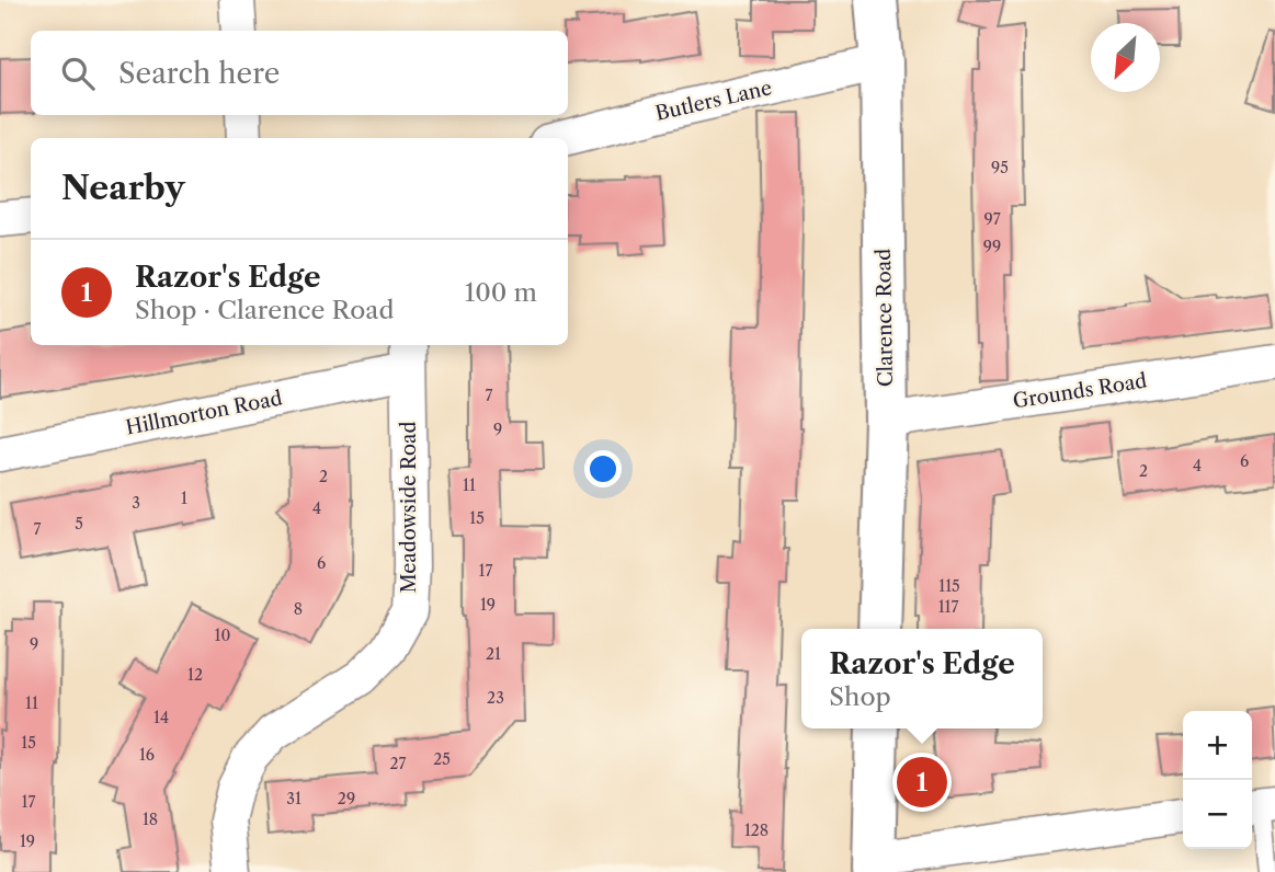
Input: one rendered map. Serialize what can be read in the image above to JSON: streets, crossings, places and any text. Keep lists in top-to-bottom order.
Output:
{
  "streets": {
    "street": [
      "Butlers Lane",
      "Clarence Road",
      "Grounds Road",
      "Hillmorton Road",
      "Meadowside Road"
    ]
  },
  "crossings": [
    ["Butlers Lane", "Clarence Road"],
    ["Clarence Road", "Grounds Road"],
    ["Hillmorton Road", "Meadowside Road"]
  ],
  "house_numbers": [
    "95",
    "97",
    "99",
    "7",
    "9",
    "6",
    "4",
    "2",
    "2",
    "11",
    "1",
    "3",
    "4",
    "15",
    "5",
    "7",
    "6",
    "17",
    "115",
    "19",
    "117",
    "8",
    "10",
    "9",
    "21",
    "12",
    "23",
    "11",
    "14",
    "15",
    "16",
    "25",
    "27",
    "31",
    "29",
    "17",
    "18",
    "128",
    "19"
  ],
  "north": "bottom left",
  "page": {
    "search": "Search here",
    "heading": "Nearby",
    "list": [
      {
        "mark": "1",
        "name": "Razor's Edge",
        "note": "Shop · Clarence Road",
        "value": "100 m"
      }
    ],
    "popup": ["Razor's Edge", "Shop"],
    "map_buttons": ["+", "−"],
    "pins": "1"
  }
}
